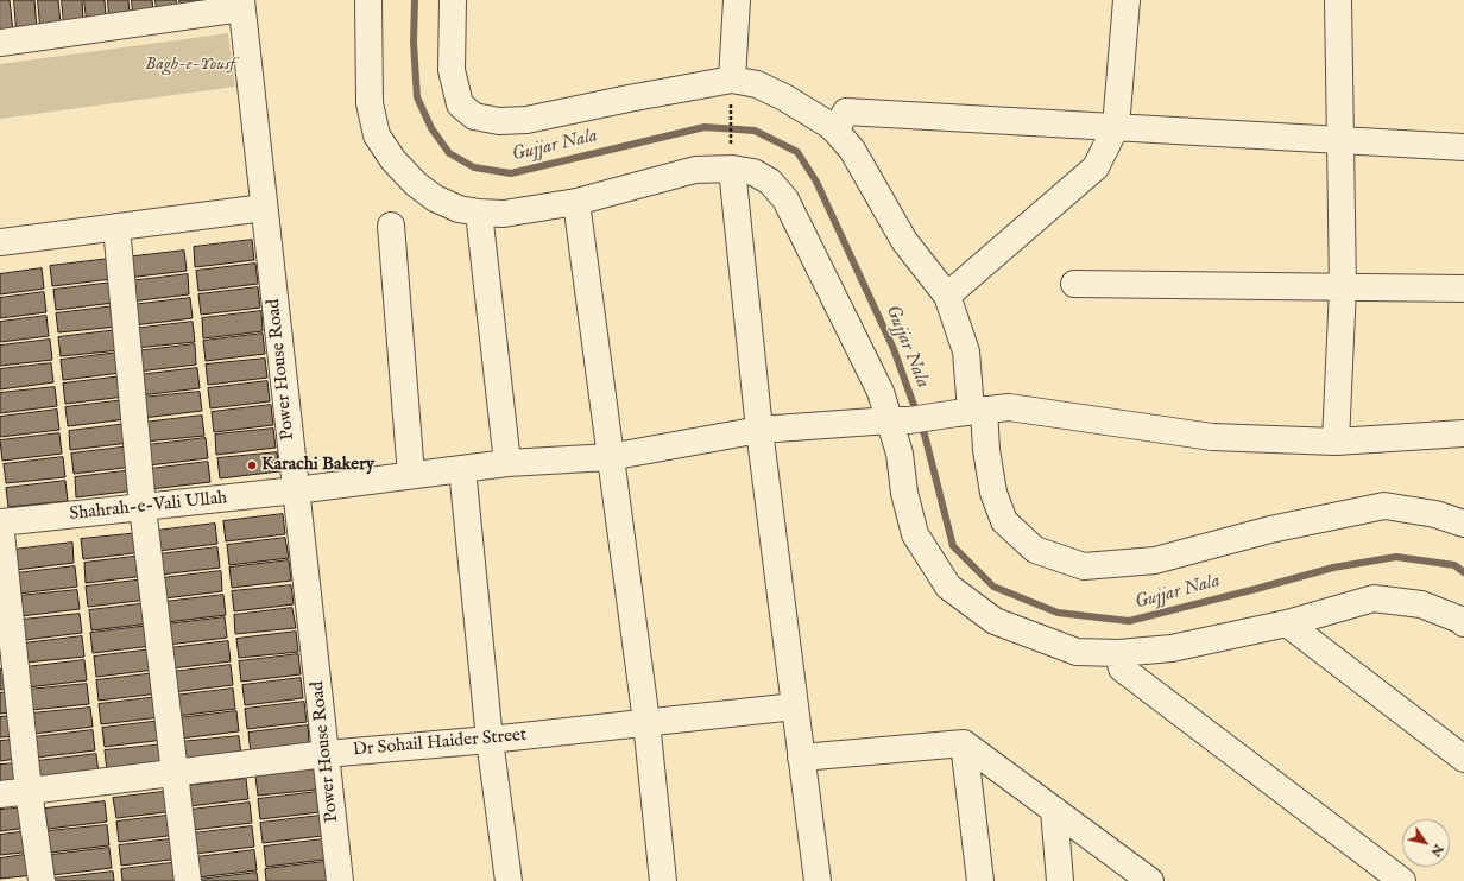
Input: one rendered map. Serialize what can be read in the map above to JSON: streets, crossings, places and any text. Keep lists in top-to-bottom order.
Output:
{
  "streets": {
    "street": ["Power House Road", "Shahrah-e-Vali Ullah", "Dr Sohail Haider Street"]
  },
  "crossings": [
    ["Power House Road", "Shahrah-e-Vali Ullah"],
    ["Power House Road", "Dr Sohail Haider Street"]
  ],
  "water": ["Gujjar Nala"],
  "parks": ["Bagh-e-Yousf"],
  "places": ["Karachi Bakery"],
  "north": "bottom right"
}
